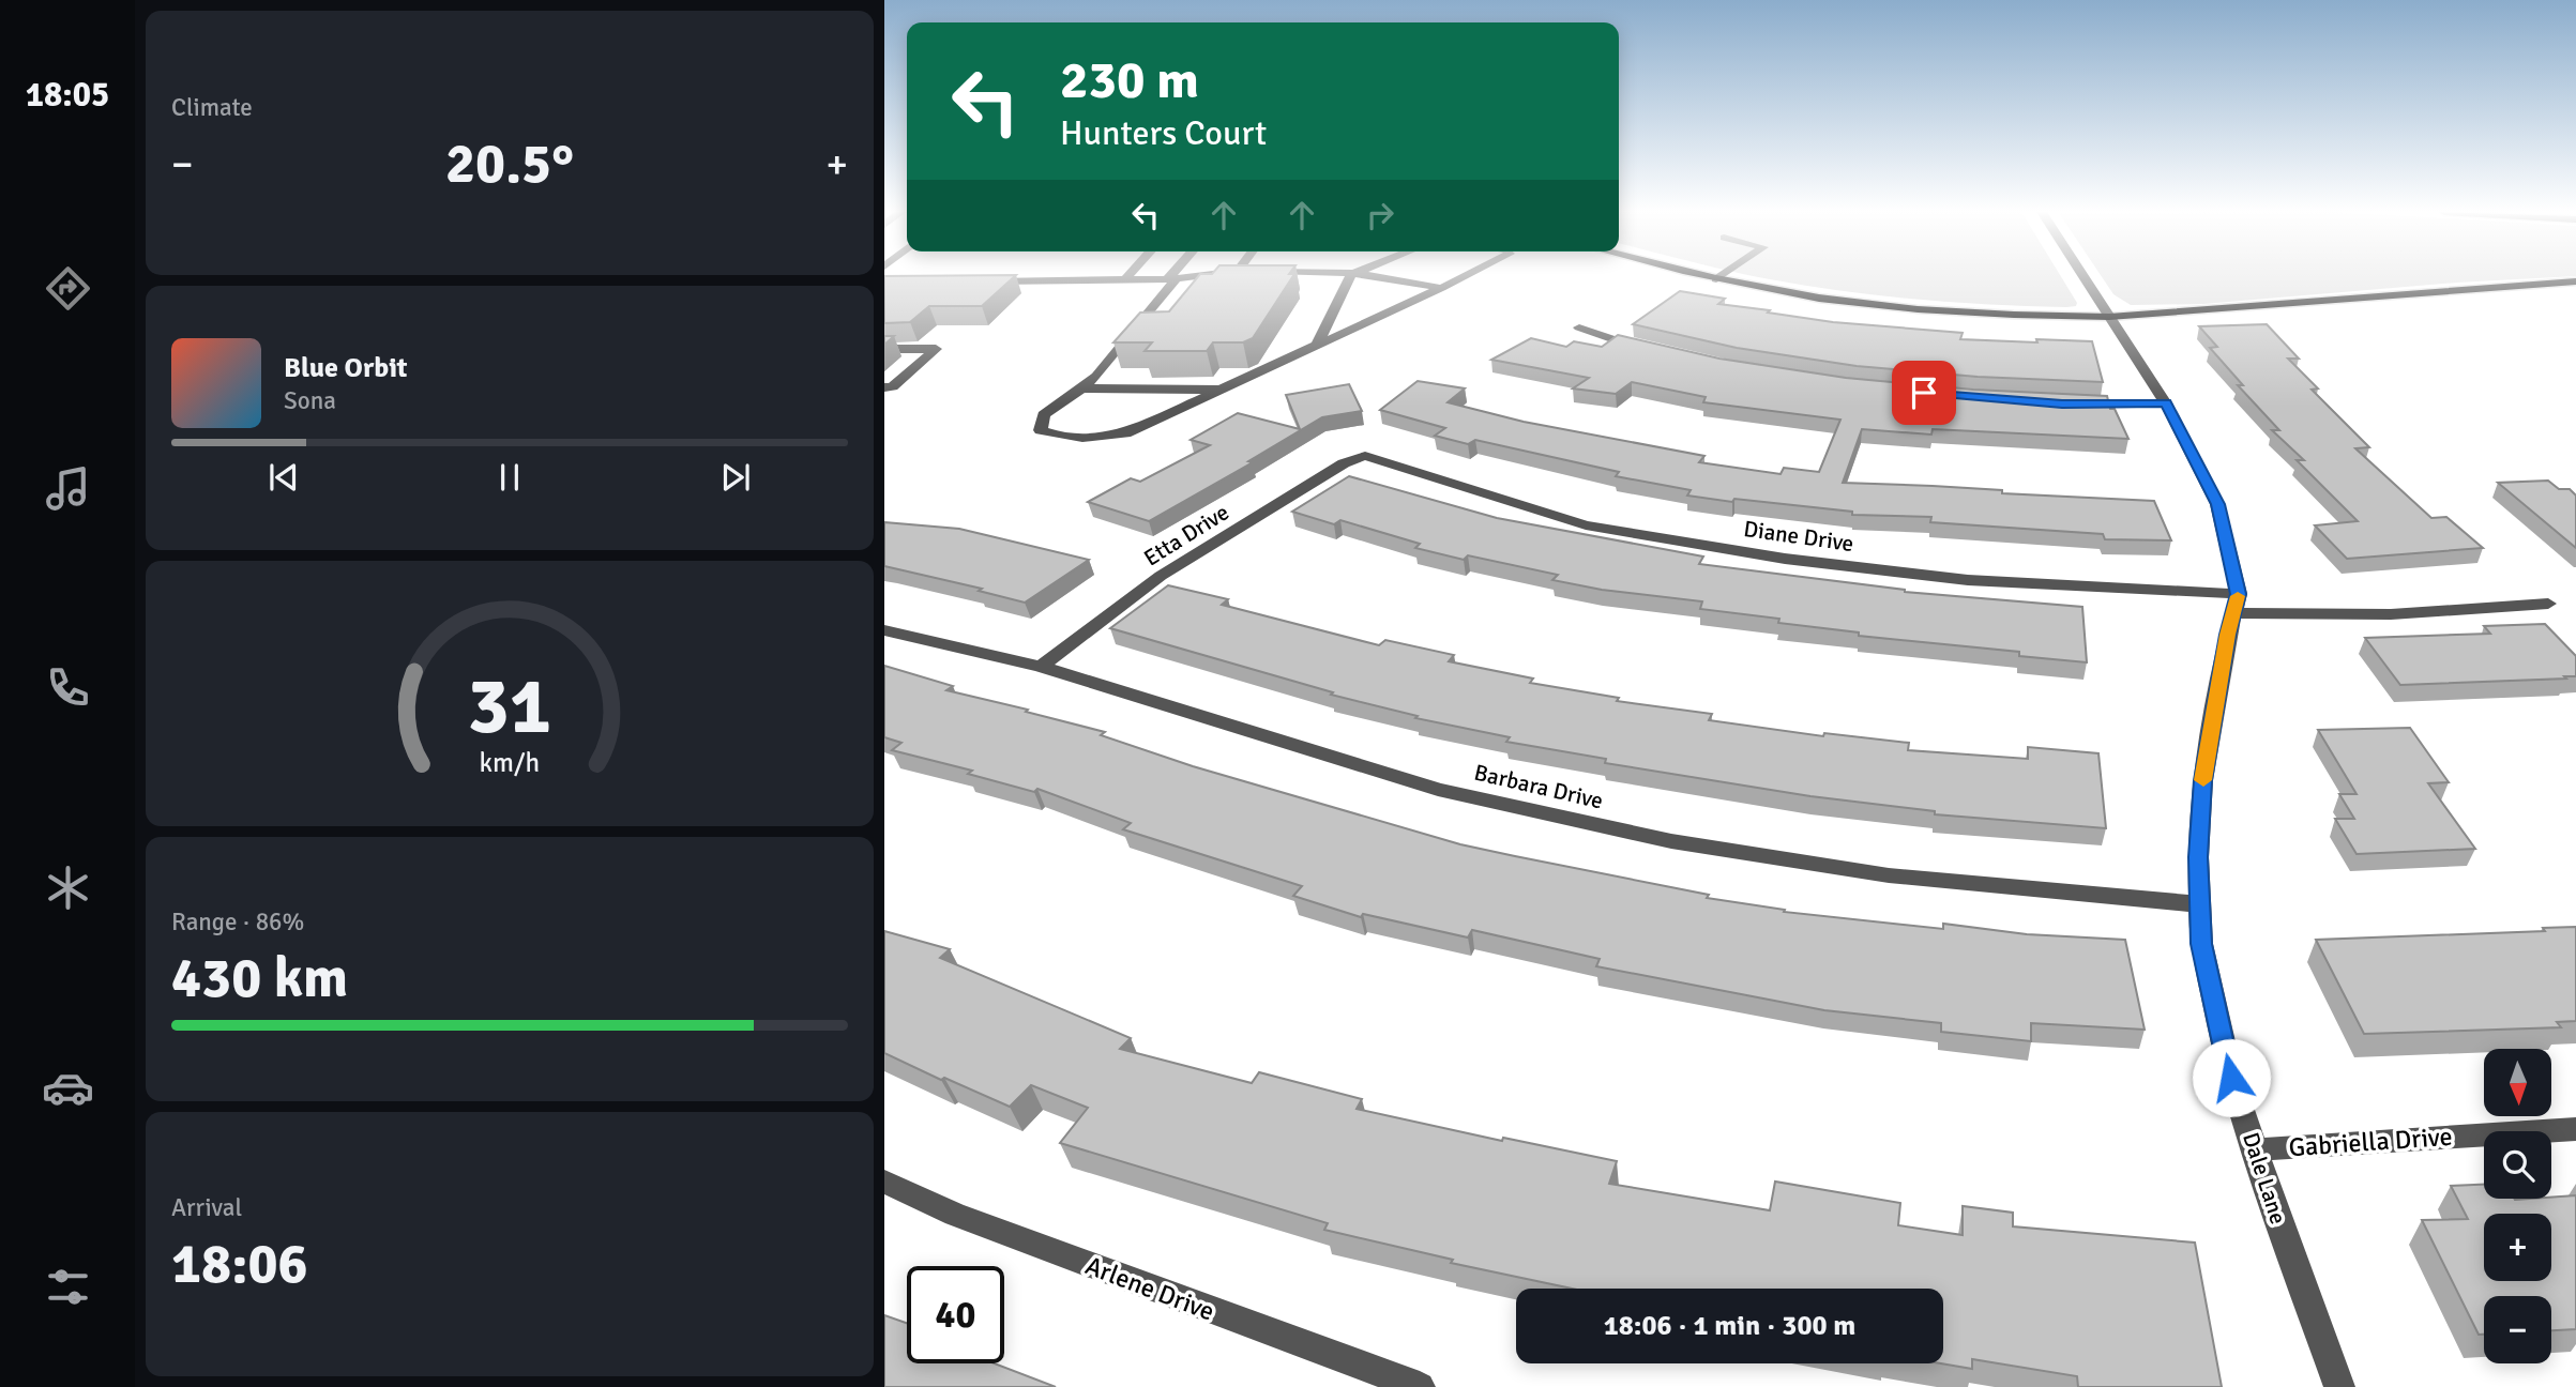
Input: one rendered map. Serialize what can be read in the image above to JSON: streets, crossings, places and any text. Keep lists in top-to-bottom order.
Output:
{
  "streets": {
    "street": [
      "Etta Drive",
      "Diane Drive",
      "Barbara Drive",
      "Gabriella Drive",
      "Dale Lane",
      "Arlene Drive"
    ]
  },
  "crossings": [
    ["Etta Drive", "Diane Drive"],
    ["Etta Drive", "Barbara Drive"],
    ["Diane Drive", "Dale Lane"],
    ["Barbara Drive", "Dale Lane"],
    ["Gabriella Drive", "Dale Lane"]
  ],
  "north": "bottom",
  "page": {
    "tabs": "18:05",
    "tile": [
      "Climate",
      ["Range · 86%", "430 km"],
      ["Arrival", "18:06"]
    ],
    "turn": ["230 m", "Hunters Court"],
    "heat": ["−", "20.5°", "+"],
    "song": ["Blue Orbit", "Sona"],
    "map_buttons": ["+", "−"],
    "limit": "40",
    "trip": "18:06 · 1 min · 300 m",
    "gauge": ["31", "km/h"]
  }
}
